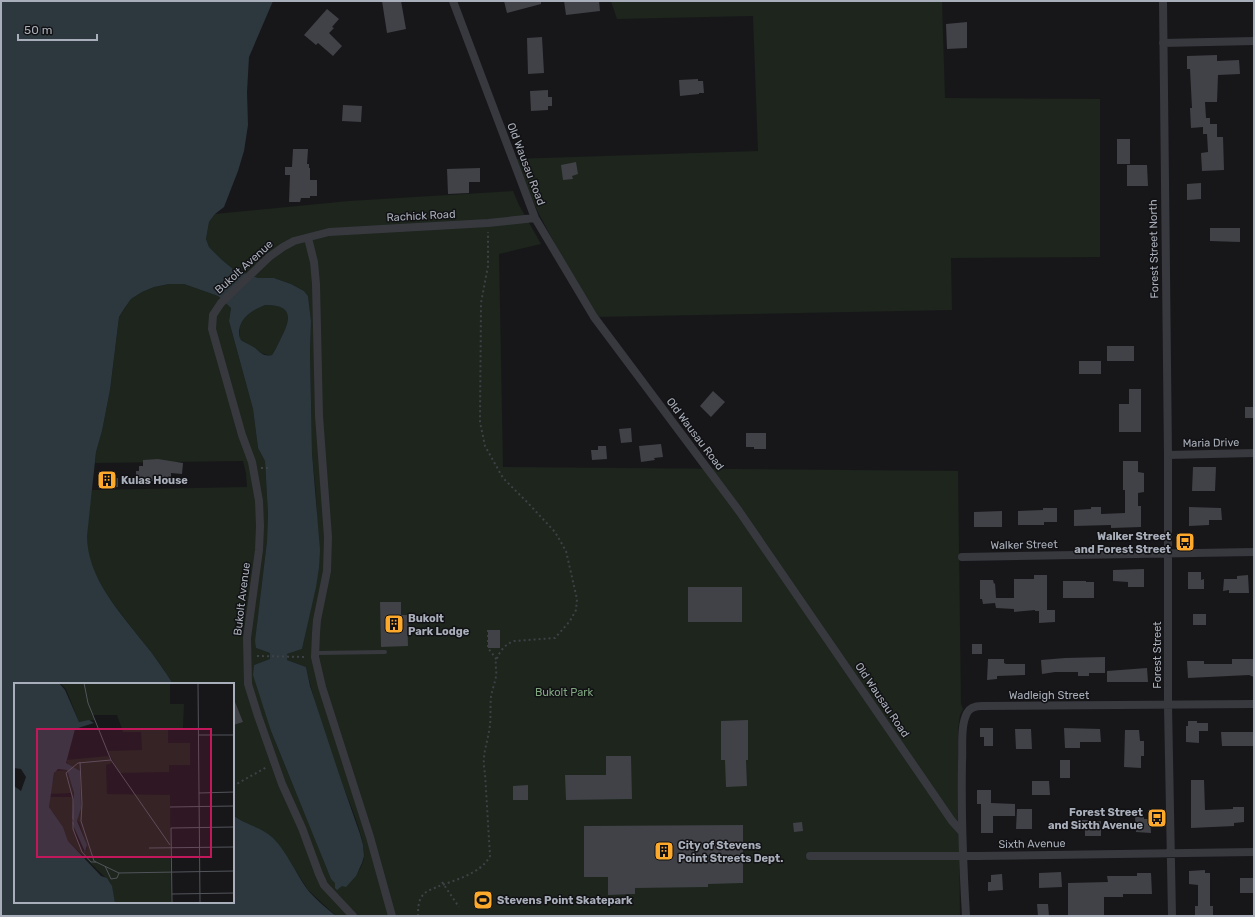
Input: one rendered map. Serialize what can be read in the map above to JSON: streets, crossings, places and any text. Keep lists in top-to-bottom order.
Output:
{
  "streets": {
    "street": [
      "Old Wausau Road",
      "Rachick Road",
      "Forest Street North",
      "Bukolt Avenue",
      "Maria Drive",
      "Walker Street",
      "Forest Street",
      "Wadleigh Street",
      "Sixth Avenue"
    ]
  },
  "crossings": [
    ["Old Wausau Road", "Rachick Road"],
    ["Old Wausau Road", "Wadleigh Street"],
    ["Rachick Road", "Bukolt Avenue"],
    ["Forest Street North", "Maria Drive"],
    ["Forest Street North", "Forest Street"],
    ["Maria Drive", "Forest Street"],
    ["Walker Street", "Forest Street"],
    ["Forest Street", "Wadleigh Street"],
    ["Forest Street", "Sixth Avenue"]
  ],
  "parks": ["Bukolt Park"],
  "places": {
    "building": ["Kulas House", "Bukolt Park Lodge", "City of Stevens Point Streets Dept."],
    "bus stop": ["Walker Street and Forest Street", "Forest Street and Sixth Avenue"],
    "sports": ["Stevens Point Skatepark"]
  },
  "scale_bar": "50 m"
}
